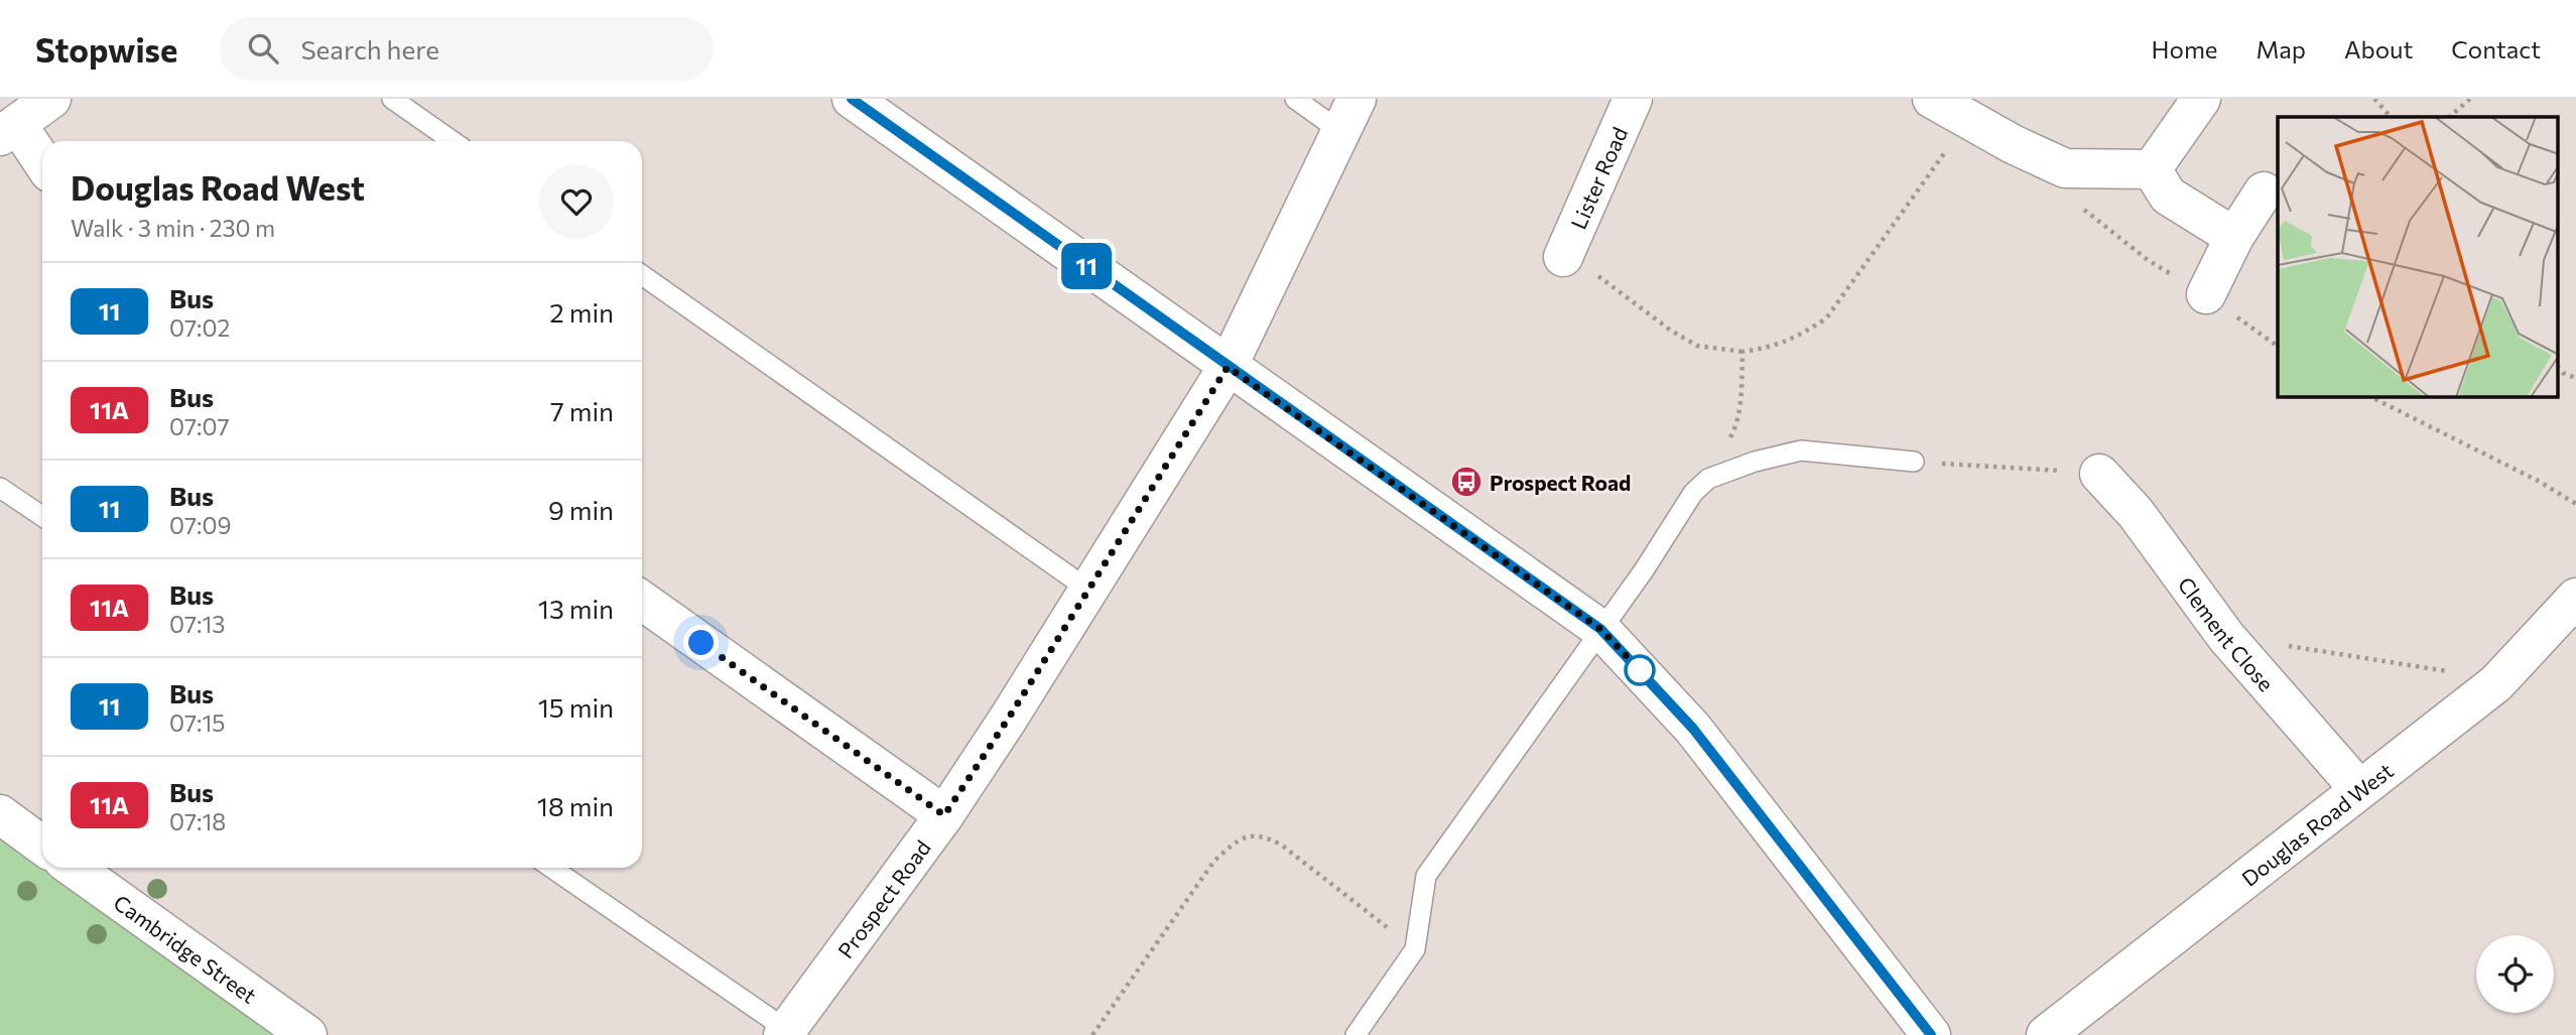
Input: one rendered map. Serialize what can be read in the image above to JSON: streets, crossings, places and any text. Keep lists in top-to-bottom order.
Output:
{
  "streets": {
    "street": [
      "Lister Road",
      "Clement Close",
      "Douglas Road West",
      "Prospect Road",
      "Cambridge Street"
    ]
  },
  "crossings": [
    ["Clement Close", "Douglas Road West"]
  ],
  "places": {
    "bus stop": ["Prospect Road"]
  },
  "lines": ["bus line 11"],
  "page": {
    "header": "Stopwise",
    "search": "Search here",
    "nav": [
      "Home",
      "Map",
      "About",
      "Contact"
    ],
    "on_map": "11",
    "heading": ["Douglas Road West", "Walk · 3 min · 230 m"],
    "list": [
      {
        "mark": "11",
        "name": "Bus",
        "note": "07:02",
        "value": "2 min"
      },
      {
        "mark": "11A",
        "name": "Bus",
        "note": "07:07",
        "value": "7 min"
      },
      {
        "mark": "11",
        "name": "Bus",
        "note": "07:09",
        "value": "9 min"
      },
      {
        "mark": "11A",
        "name": "Bus",
        "note": "07:13",
        "value": "13 min"
      },
      {
        "mark": "11",
        "name": "Bus",
        "note": "07:15",
        "value": "15 min"
      },
      {
        "mark": "11A",
        "name": "Bus",
        "note": "07:18",
        "value": "18 min"
      }
    ]
  }
}
